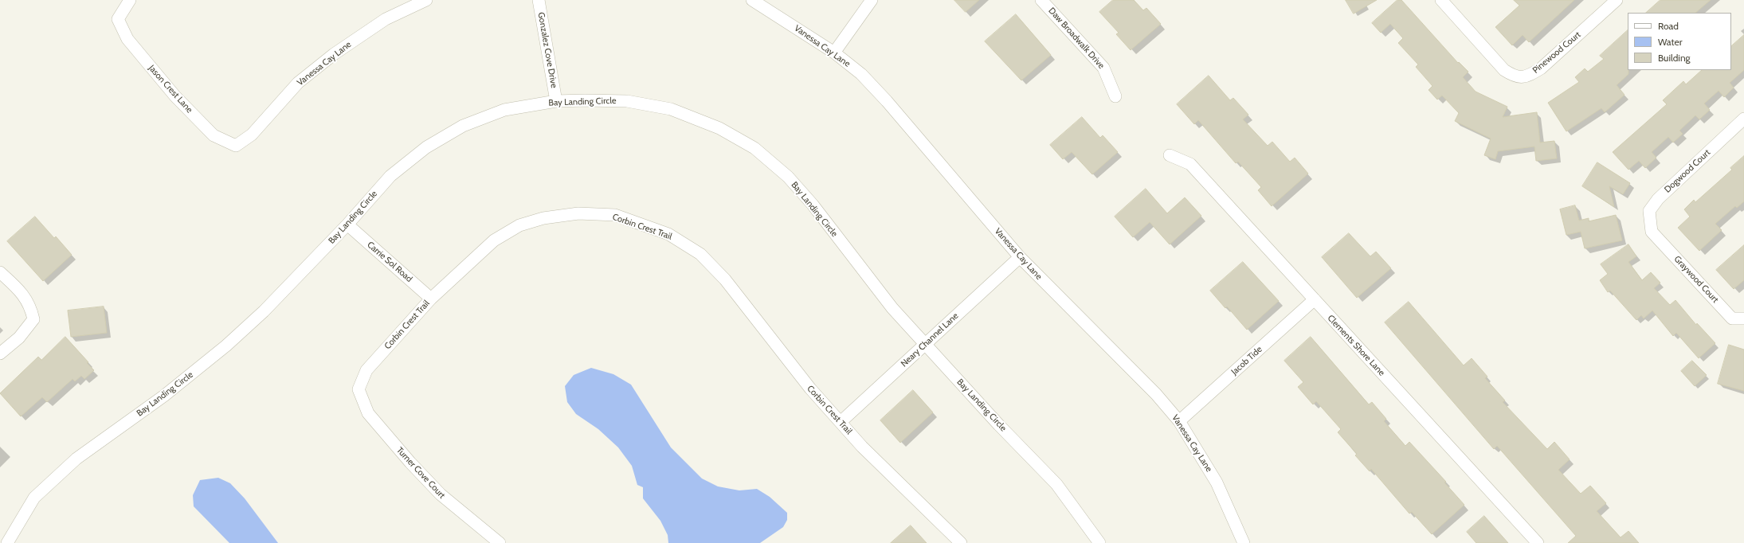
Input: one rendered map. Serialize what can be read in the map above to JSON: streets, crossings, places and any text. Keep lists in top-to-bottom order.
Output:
{
  "streets": {
    "street": [
      "Daw Broadwalk Drive",
      "Vanessa Cay Lane",
      "Gonzalez Cove Drive",
      "Pinewood Court",
      "Jason Crest Lane",
      "Bay Landing Circle",
      "Dogwood Court",
      "Corbin Crest Trail",
      "Carrie Sol Road",
      "Graywood Court",
      "Neary Channel Lane",
      "Clements Shore Lane",
      "Jacob Tide",
      "Turner Cove Court"
    ]
  },
  "crossings": [
    ["Vanessa Cay Lane", "Jason Crest Lane"],
    ["Vanessa Cay Lane", "Neary Channel Lane"],
    ["Vanessa Cay Lane", "Jacob Tide"],
    ["Gonzalez Cove Drive", "Bay Landing Circle"],
    ["Bay Landing Circle", "Carrie Sol Road"],
    ["Bay Landing Circle", "Neary Channel Lane"],
    ["Dogwood Court", "Graywood Court"],
    ["Corbin Crest Trail", "Carrie Sol Road"],
    ["Corbin Crest Trail", "Neary Channel Lane"],
    ["Corbin Crest Trail", "Turner Cove Court"],
    ["Clements Shore Lane", "Jacob Tide"]
  ],
  "legend": ["Road", "Water", "Building"]
}
